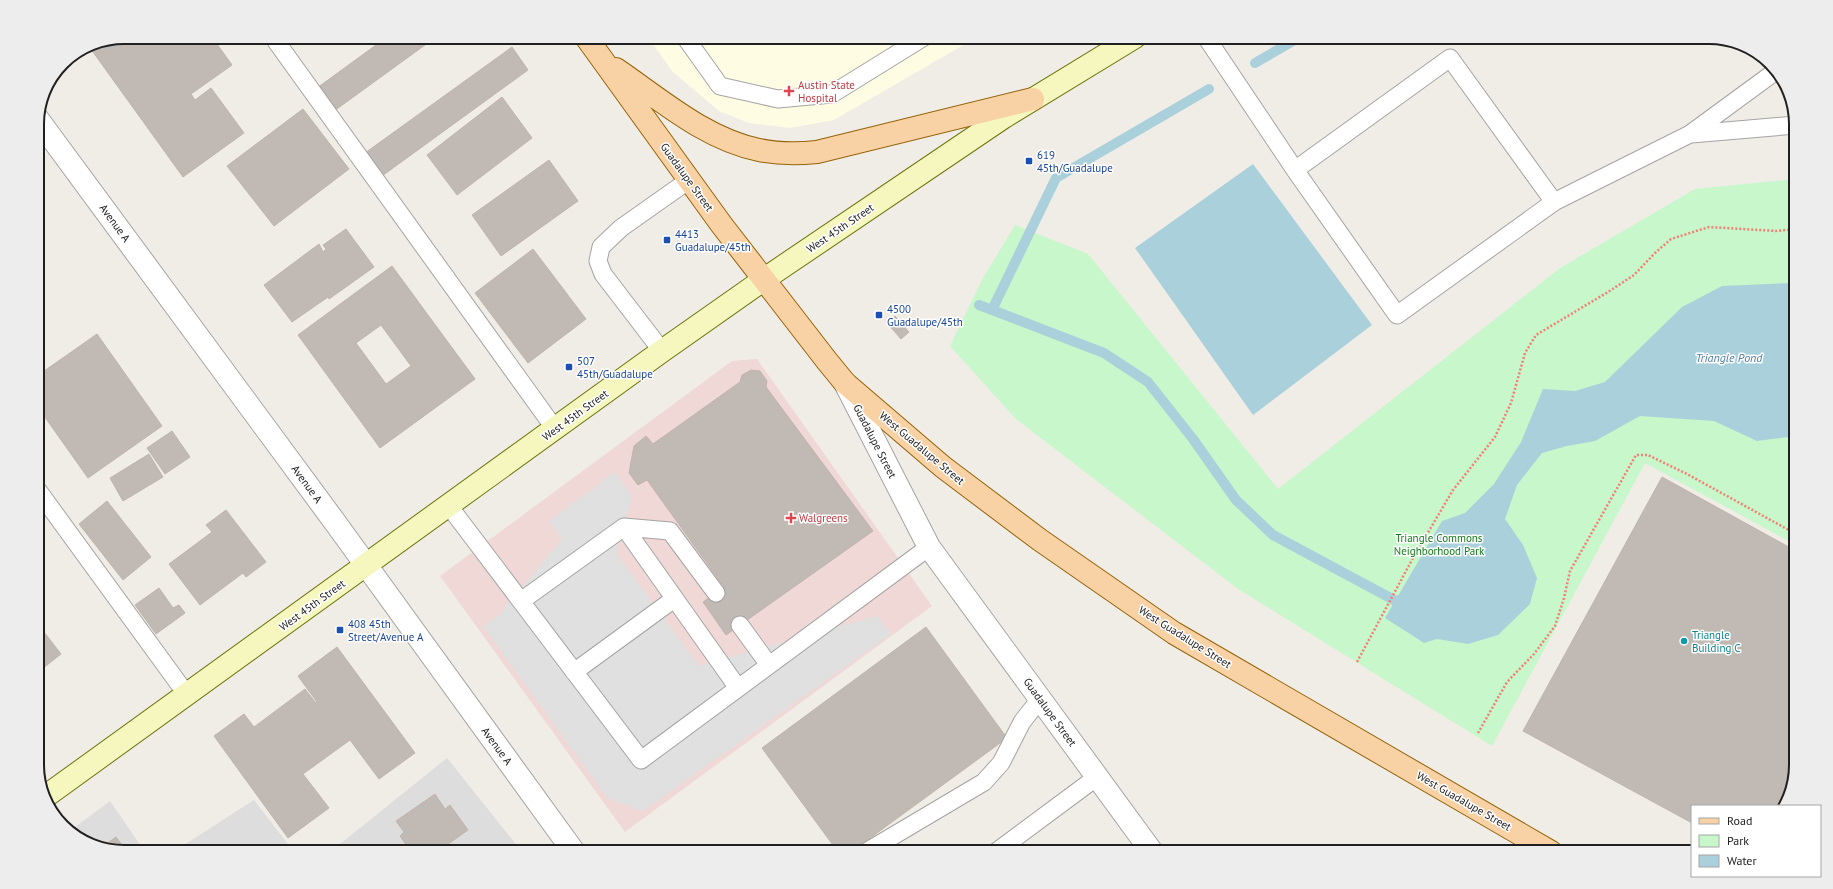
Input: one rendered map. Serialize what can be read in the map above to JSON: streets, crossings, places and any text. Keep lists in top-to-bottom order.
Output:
{
  "streets": {
    "main road": ["Guadalupe Street", "West 45th Street", "West Guadalupe Street"],
    "street": ["Avenue A"]
  },
  "crossings": [
    ["Guadalupe Street", "West 45th Street"],
    ["Guadalupe Street", "West Guadalupe Street"],
    ["Avenue A", "West 45th Street"]
  ],
  "water": ["Triangle Pond"],
  "parks": ["Triangle Commons Neighborhood Park"],
  "places": {
    "health": ["Austin State Hospital", "Walgreens"],
    "transit": [
      "619 45th/Guadalupe",
      "4413 Guadalupe/45th",
      "4500 Guadalupe/45th",
      "507 45th/Guadalupe",
      "408 45th Street/Avenue A"
    ],
    "other": ["Triangle Building C"]
  },
  "legend": ["Road", "Park", "Water"]
}
